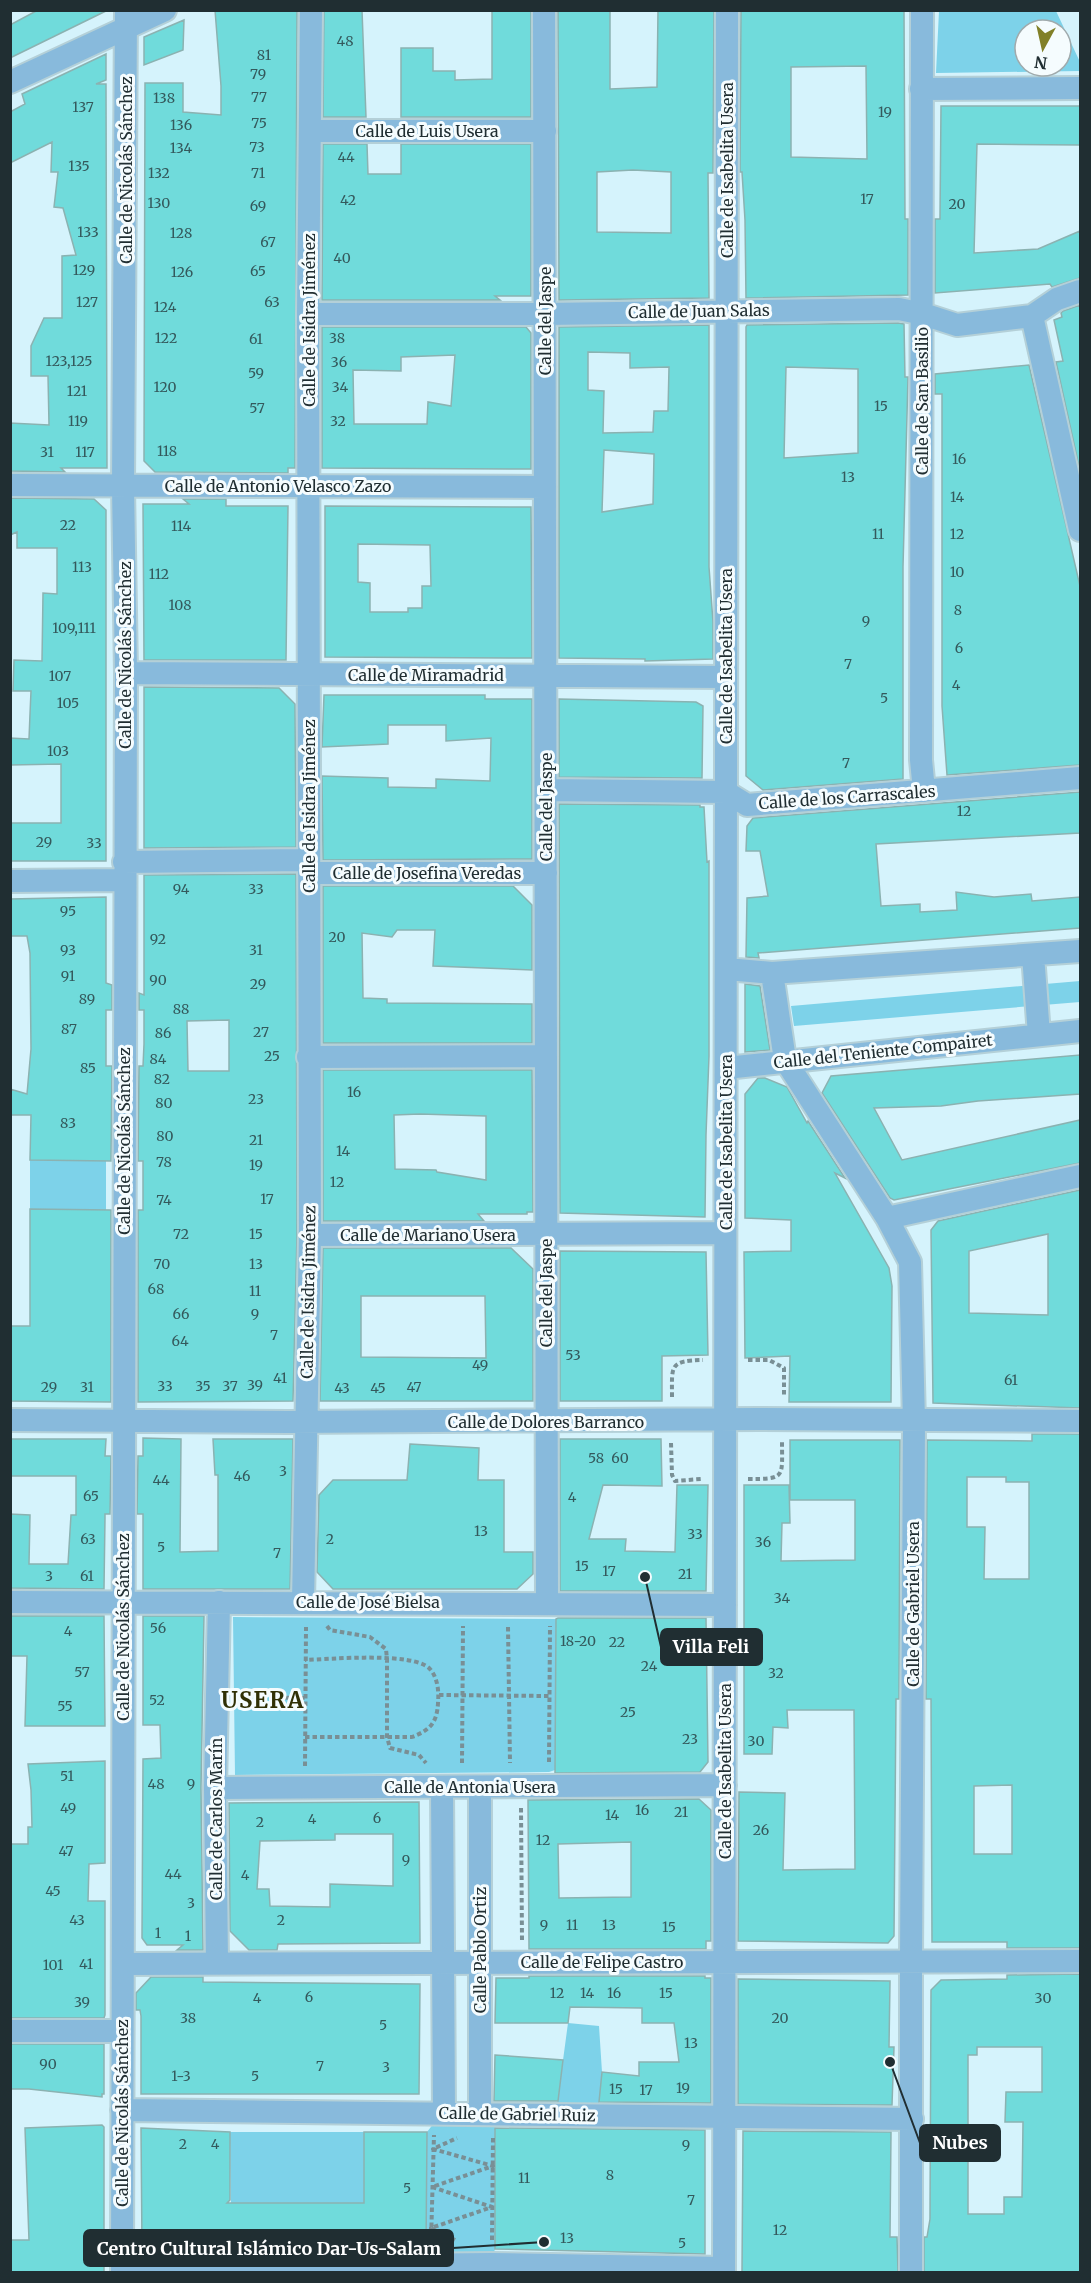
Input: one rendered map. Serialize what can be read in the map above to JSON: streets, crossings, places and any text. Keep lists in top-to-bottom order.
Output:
{
  "streets": {
    "street": [
      "Calle de Luis Usera",
      "Calle de Nicolás Sánchez",
      "Calle de Isabelita Usera",
      "Calle de Juan Salas",
      "Calle de Isidra Jiménez",
      "Calle del Jaspe",
      "Calle de San Basilio",
      "Calle de Antonio Velasco Zazo",
      "Calle de Miramadrid",
      "Calle de los Carrascales",
      "Calle de Josefina Veredas",
      "Calle del Teniente Compairet",
      "Calle de Mariano Usera",
      "Calle de Dolores Barranco",
      "Calle de José Bielsa",
      "Calle de Gabriel Usera",
      "Calle de Antonia Usera",
      "Calle de Carlos Marín",
      "Calle Pablo Ortiz",
      "Calle de Felipe Castro",
      "Calle de Gabriel Ruiz"
    ]
  },
  "crossings": [
    ["Calle de Luis Usera", "Calle de Isidra Jiménez"],
    ["Calle de Luis Usera", "Calle del Jaspe"],
    ["Calle de Nicolás Sánchez", "Calle de Antonio Velasco Zazo"],
    ["Calle de Nicolás Sánchez", "Calle de Miramadrid"],
    ["Calle de Nicolás Sánchez", "Calle de Josefina Veredas"],
    ["Calle de Nicolás Sánchez", "Calle de Dolores Barranco"],
    ["Calle de Nicolás Sánchez", "Calle de José Bielsa"],
    ["Calle de Nicolás Sánchez", "Calle de Felipe Castro"],
    ["Calle de Nicolás Sánchez", "Calle de Gabriel Ruiz"],
    ["Calle de Isabelita Usera", "Calle de Juan Salas"],
    ["Calle de Isabelita Usera", "Calle de Miramadrid"],
    ["Calle de Isabelita Usera", "Calle de los Carrascales"],
    ["Calle de Isabelita Usera", "Calle del Teniente Compairet"],
    ["Calle de Isabelita Usera", "Calle de Mariano Usera"],
    ["Calle de Isabelita Usera", "Calle de Dolores Barranco"],
    ["Calle de Isabelita Usera", "Calle de José Bielsa"],
    ["Calle de Isabelita Usera", "Calle de Antonia Usera"],
    ["Calle de Isabelita Usera", "Calle de Felipe Castro"],
    ["Calle de Isabelita Usera", "Calle de Gabriel Ruiz"],
    ["Calle de Juan Salas", "Calle de Isidra Jiménez"],
    ["Calle de Juan Salas", "Calle del Jaspe"],
    ["Calle de Juan Salas", "Calle de San Basilio"],
    ["Calle de Isidra Jiménez", "Calle de Antonio Velasco Zazo"],
    ["Calle de Isidra Jiménez", "Calle de Miramadrid"],
    ["Calle de Isidra Jiménez", "Calle de Josefina Veredas"],
    ["Calle de Isidra Jiménez", "Calle de Mariano Usera"],
    ["Calle de Isidra Jiménez", "Calle de Dolores Barranco"],
    ["Calle de Isidra Jiménez", "Calle de José Bielsa"],
    ["Calle del Jaspe", "Calle de Antonio Velasco Zazo"],
    ["Calle del Jaspe", "Calle de Miramadrid"],
    ["Calle del Jaspe", "Calle de los Carrascales"],
    ["Calle del Jaspe", "Calle de Josefina Veredas"],
    ["Calle del Jaspe", "Calle de Mariano Usera"],
    ["Calle del Jaspe", "Calle de Dolores Barranco"],
    ["Calle del Jaspe", "Calle de José Bielsa"],
    ["Calle de San Basilio", "Calle de los Carrascales"],
    ["Calle del Teniente Compairet", "Calle de Gabriel Usera"],
    ["Calle de Dolores Barranco", "Calle de Gabriel Usera"],
    ["Calle de José Bielsa", "Calle de Carlos Marín"],
    ["Calle de Gabriel Usera", "Calle de Felipe Castro"],
    ["Calle de Gabriel Usera", "Calle de Gabriel Ruiz"],
    ["Calle de Antonia Usera", "Calle de Carlos Marín"],
    ["Calle de Antonia Usera", "Calle Pablo Ortiz"],
    ["Calle de Carlos Marín", "Calle de Felipe Castro"],
    ["Calle Pablo Ortiz", "Calle de Felipe Castro"],
    ["Calle Pablo Ortiz", "Calle de Gabriel Ruiz"]
  ],
  "districts": ["USERA"],
  "places": ["Villa Feli", "Nubes", "Centro Cultural Islámico Dar-Us-Salam"],
  "house_numbers": [
    "48",
    "81",
    "79",
    "77",
    "138",
    "137",
    "19",
    "75",
    "136",
    "73",
    "134",
    "44",
    "135",
    "132",
    "71",
    "17",
    "42",
    "130",
    "20",
    "69",
    "133",
    "128",
    "67",
    "40",
    "129",
    "65",
    "126",
    "127",
    "63",
    "124",
    "122",
    "38",
    "61",
    "123,125",
    "36",
    "59",
    "120",
    "34",
    "121",
    "15",
    "57",
    "119",
    "32",
    "118",
    "31",
    "117",
    "16",
    "13",
    "14",
    "22",
    "114",
    "11",
    "12",
    "113",
    "10",
    "112",
    "108",
    "8",
    "9",
    "109,111",
    "6",
    "7",
    "107",
    "4",
    "5",
    "105",
    "103",
    "7",
    "12",
    "29",
    "33",
    "94",
    "33",
    "95",
    "20",
    "92",
    "93",
    "31",
    "91",
    "90",
    "29",
    "89",
    "88",
    "87",
    "27",
    "86",
    "25",
    "84",
    "85",
    "82",
    "16",
    "23",
    "80",
    "83",
    "80",
    "21",
    "14",
    "78",
    "19",
    "12",
    "17",
    "74",
    "72",
    "15",
    "70",
    "13",
    "68",
    "11",
    "66",
    "9",
    "7",
    "64",
    "53",
    "49",
    "41",
    "61",
    "39",
    "33",
    "35",
    "37",
    "29",
    "31",
    "47",
    "43",
    "45",
    "58",
    "60",
    "3",
    "46",
    "44",
    "65",
    "4",
    "13",
    "33",
    "63",
    "2",
    "36",
    "5",
    "7",
    "15",
    "17",
    "21",
    "3",
    "61",
    "34",
    "56",
    "4",
    "18-20",
    "22",
    "24",
    "57",
    "32",
    "52",
    "55",
    "25",
    "23",
    "30",
    "51",
    "48",
    "9",
    "49",
    "16",
    "21",
    "14",
    "6",
    "4",
    "2",
    "26",
    "12",
    "47",
    "9",
    "44",
    "4",
    "45",
    "3",
    "43",
    "2",
    "9",
    "11",
    "13",
    "15",
    "1",
    "1",
    "41",
    "101",
    "12",
    "14",
    "16",
    "15",
    "6",
    "4",
    "30",
    "39",
    "38",
    "20",
    "5",
    "13",
    "90",
    "7",
    "3",
    "1-3",
    "5",
    "19",
    "15",
    "17",
    "2",
    "4",
    "9",
    "8",
    "11",
    "5",
    "7",
    "12",
    "13",
    "5"
  ],
  "north": "bottom"
}
